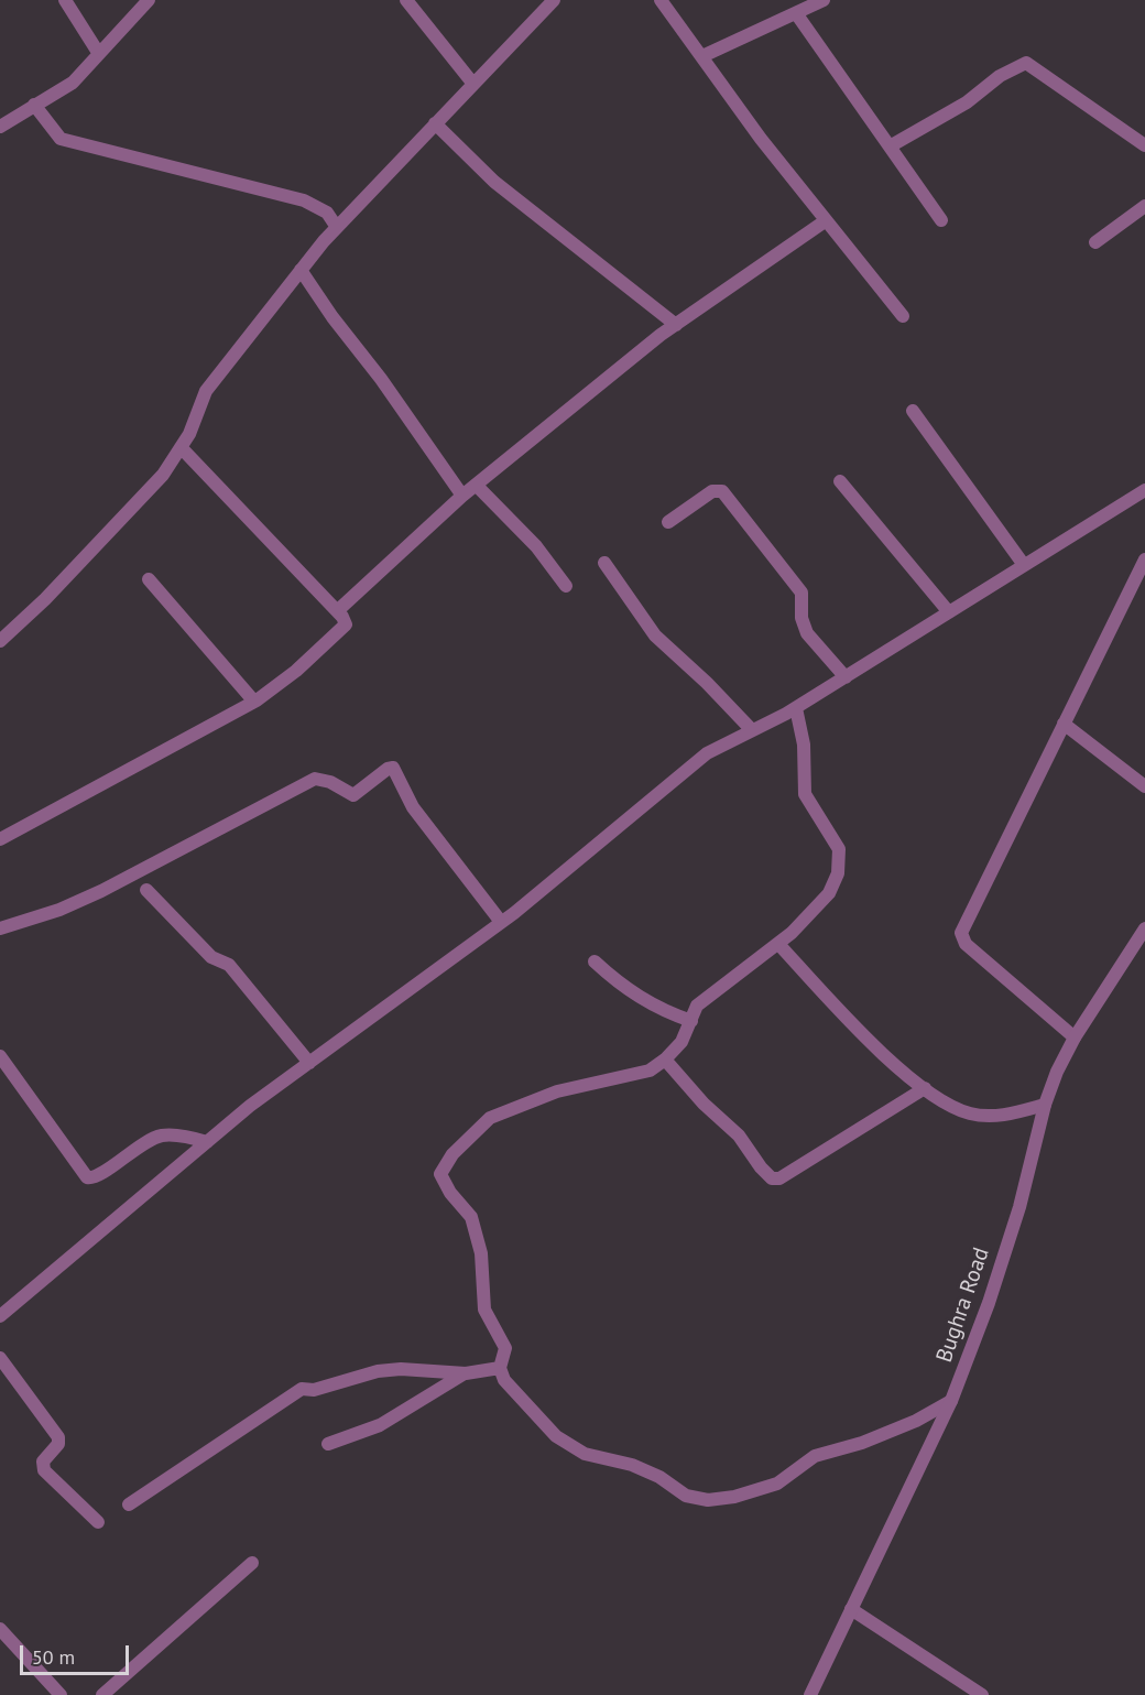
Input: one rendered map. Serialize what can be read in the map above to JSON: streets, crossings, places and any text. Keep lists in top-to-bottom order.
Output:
{
  "streets": {
    "street": ["Bughra Road"]
  },
  "scale_bar": "50 m"
}
